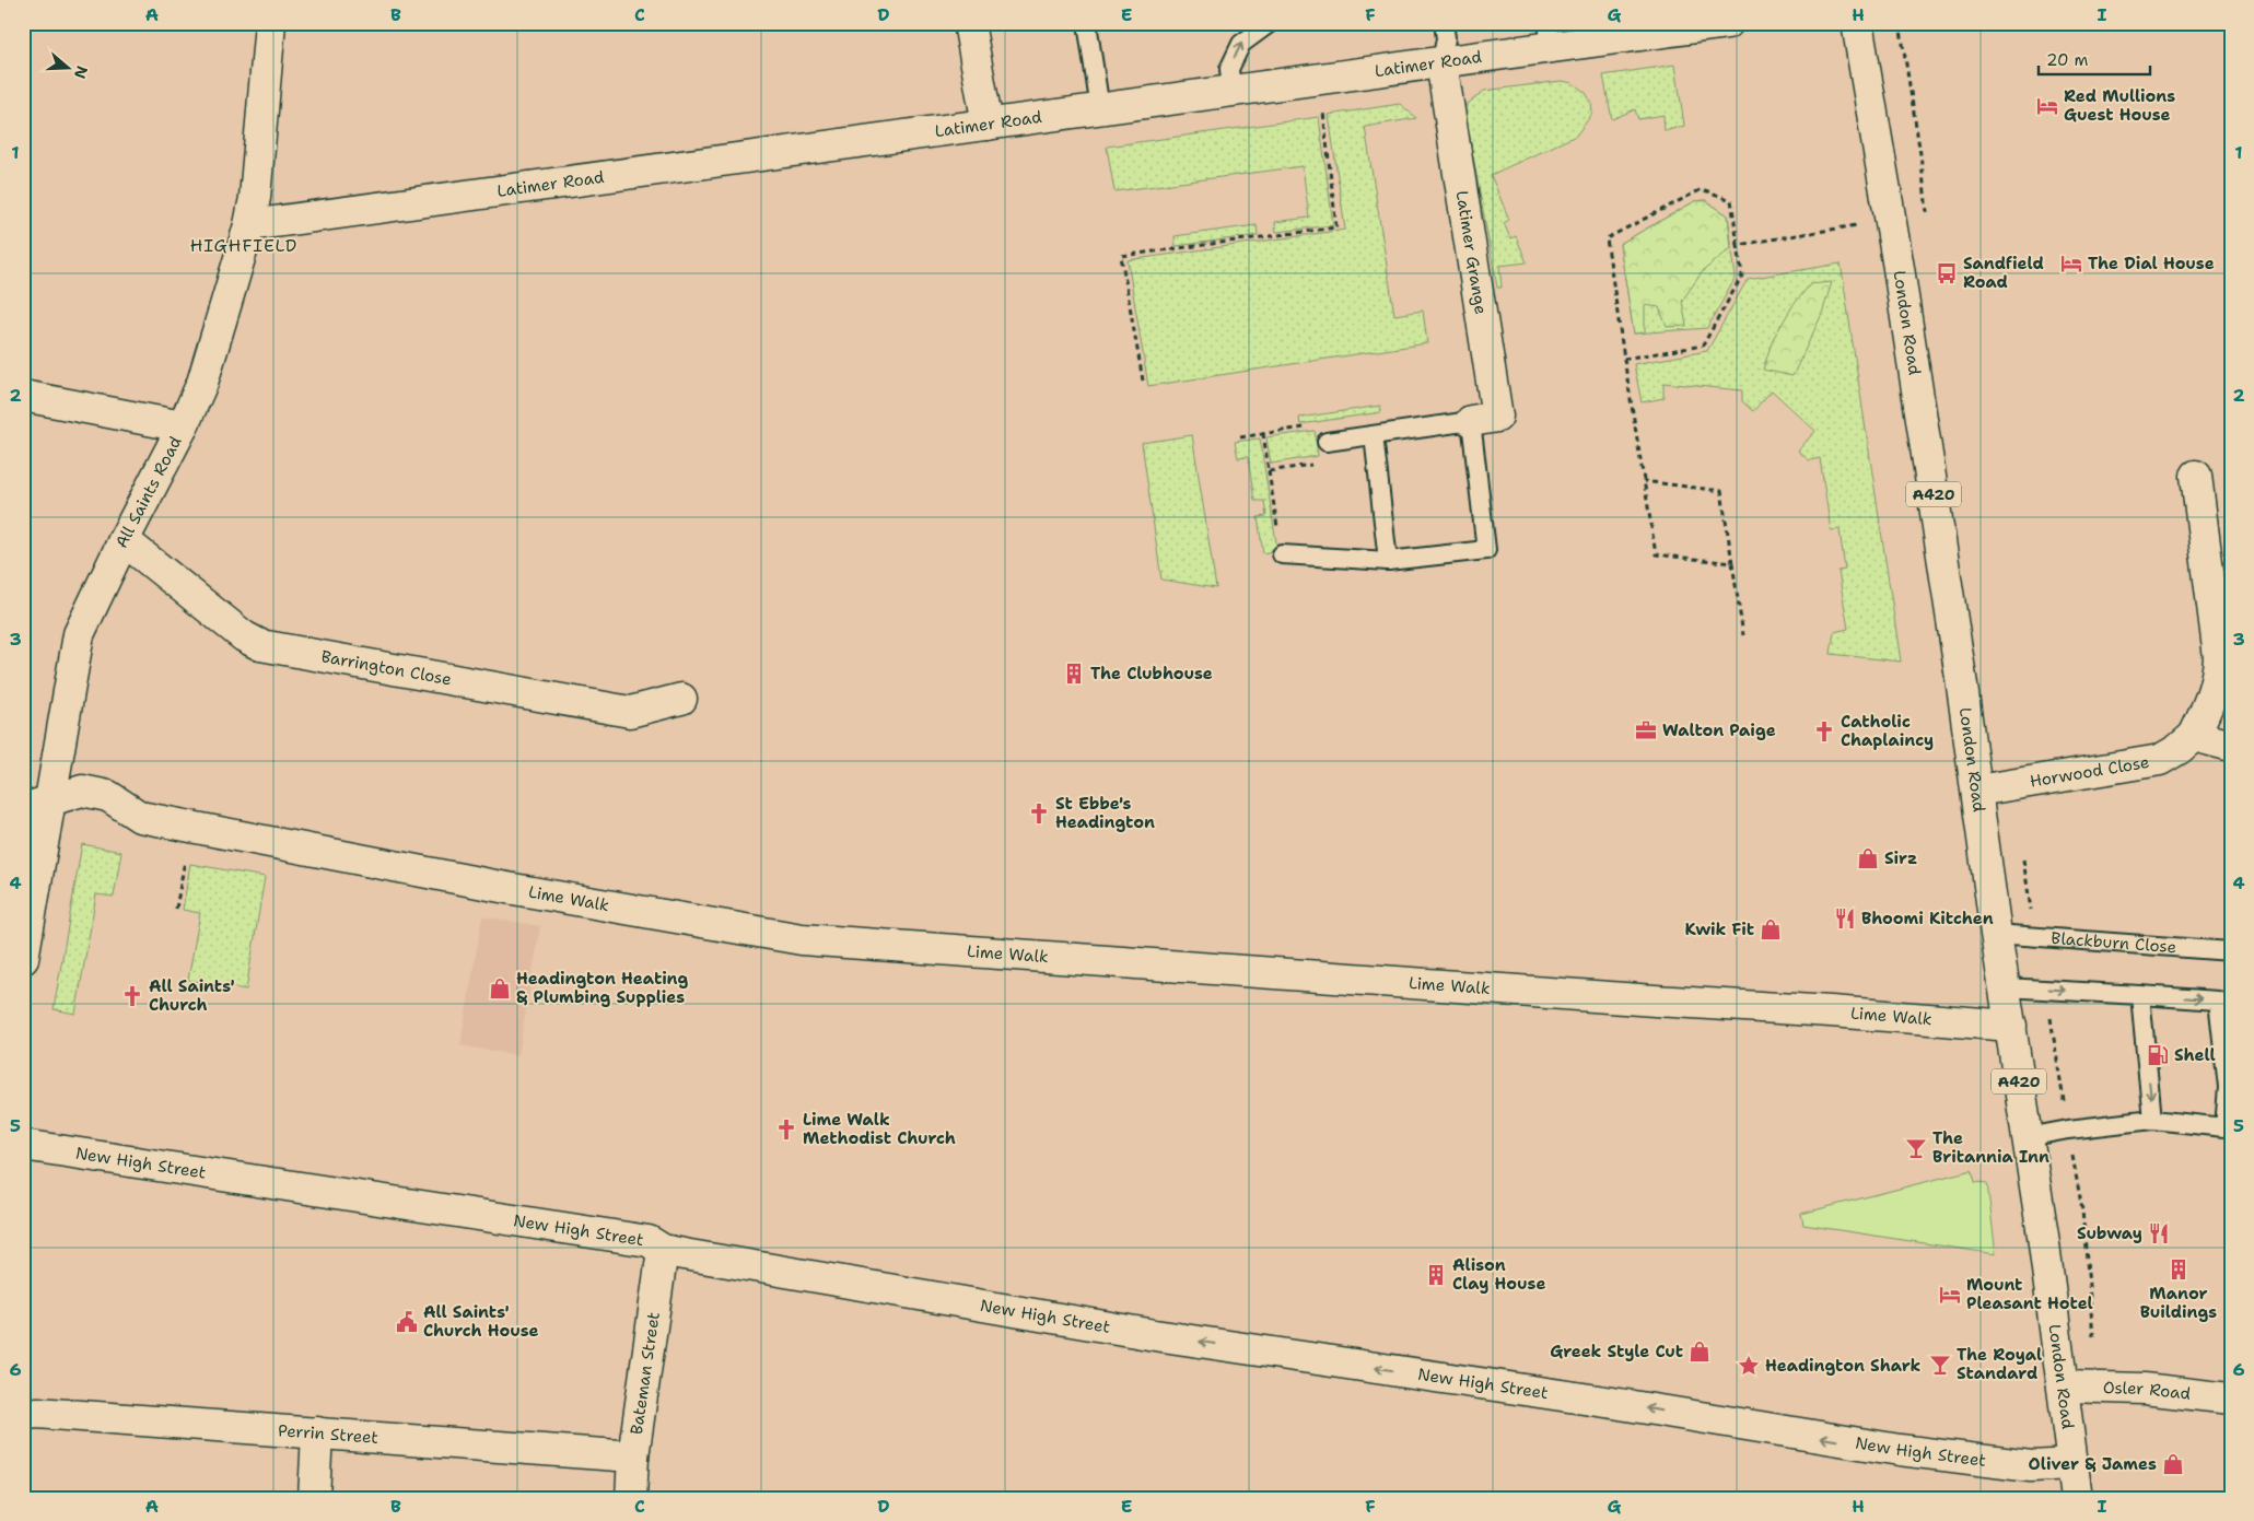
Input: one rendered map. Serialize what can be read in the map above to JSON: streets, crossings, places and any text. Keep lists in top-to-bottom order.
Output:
{
  "streets": {
    "street": [
      "Latimer Road",
      "Latimer Grange",
      "London Road",
      "All Saints Road",
      "A420",
      "Barrington Close",
      "Horwood Close",
      "Lime Walk",
      "New High Street",
      "Bateman Street",
      "Osler Road",
      "Perrin Street"
    ],
    "lane": ["Blackburn Close"]
  },
  "crossings": [
    ["Latimer Road", "Latimer Grange"],
    ["Latimer Road", "All Saints Road"],
    ["London Road", "Horwood Close"],
    ["London Road", "Lime Walk"],
    ["London Road", "Blackburn Close"],
    ["London Road", "New High Street"],
    ["London Road", "Osler Road"],
    ["All Saints Road", "Barrington Close"],
    ["All Saints Road", "Lime Walk"],
    ["New High Street", "Bateman Street"],
    ["Bateman Street", "Perrin Street"]
  ],
  "one_way": ["New High Street"],
  "districts": ["HIGHFIELD"],
  "places": {
    "hotel": ["Red Mullions Guest House", "The Dial House", "Mount Pleasant Hotel"],
    "bus stop": ["Sandfield Road"],
    "building": ["The Clubhouse", "Manor Buildings", "Alison Clay House"],
    "office": ["Walton Paige"],
    "church": [
      "Catholic Chaplaincy",
      "St Ebbe's Headington",
      "All Saints' Church",
      "Lime Walk Methodist Church"
    ],
    "shop": [
      "Sirz",
      "Kwik Fit",
      "Headington Heating & Plumbing Supplies",
      "Greek Style Cut",
      "Oliver & James"
    ],
    "restaurant": ["Bhoomi Kitchen", "Subway"],
    "fuel station": ["Shell"],
    "bar": ["The Britannia Inn", "The Royal Standard"],
    "public building": ["All Saints' Church House"],
    "place": ["Headington Shark"]
  },
  "scale_bar": "20 m",
  "north": "right",
  "grid": {
    "columns": [
      "A",
      "B",
      "C",
      "D",
      "E",
      "F",
      "G",
      "H",
      "I"
    ],
    "rows": [
      "1",
      "2",
      "3",
      "4",
      "5",
      "6"
    ]
  }
}
